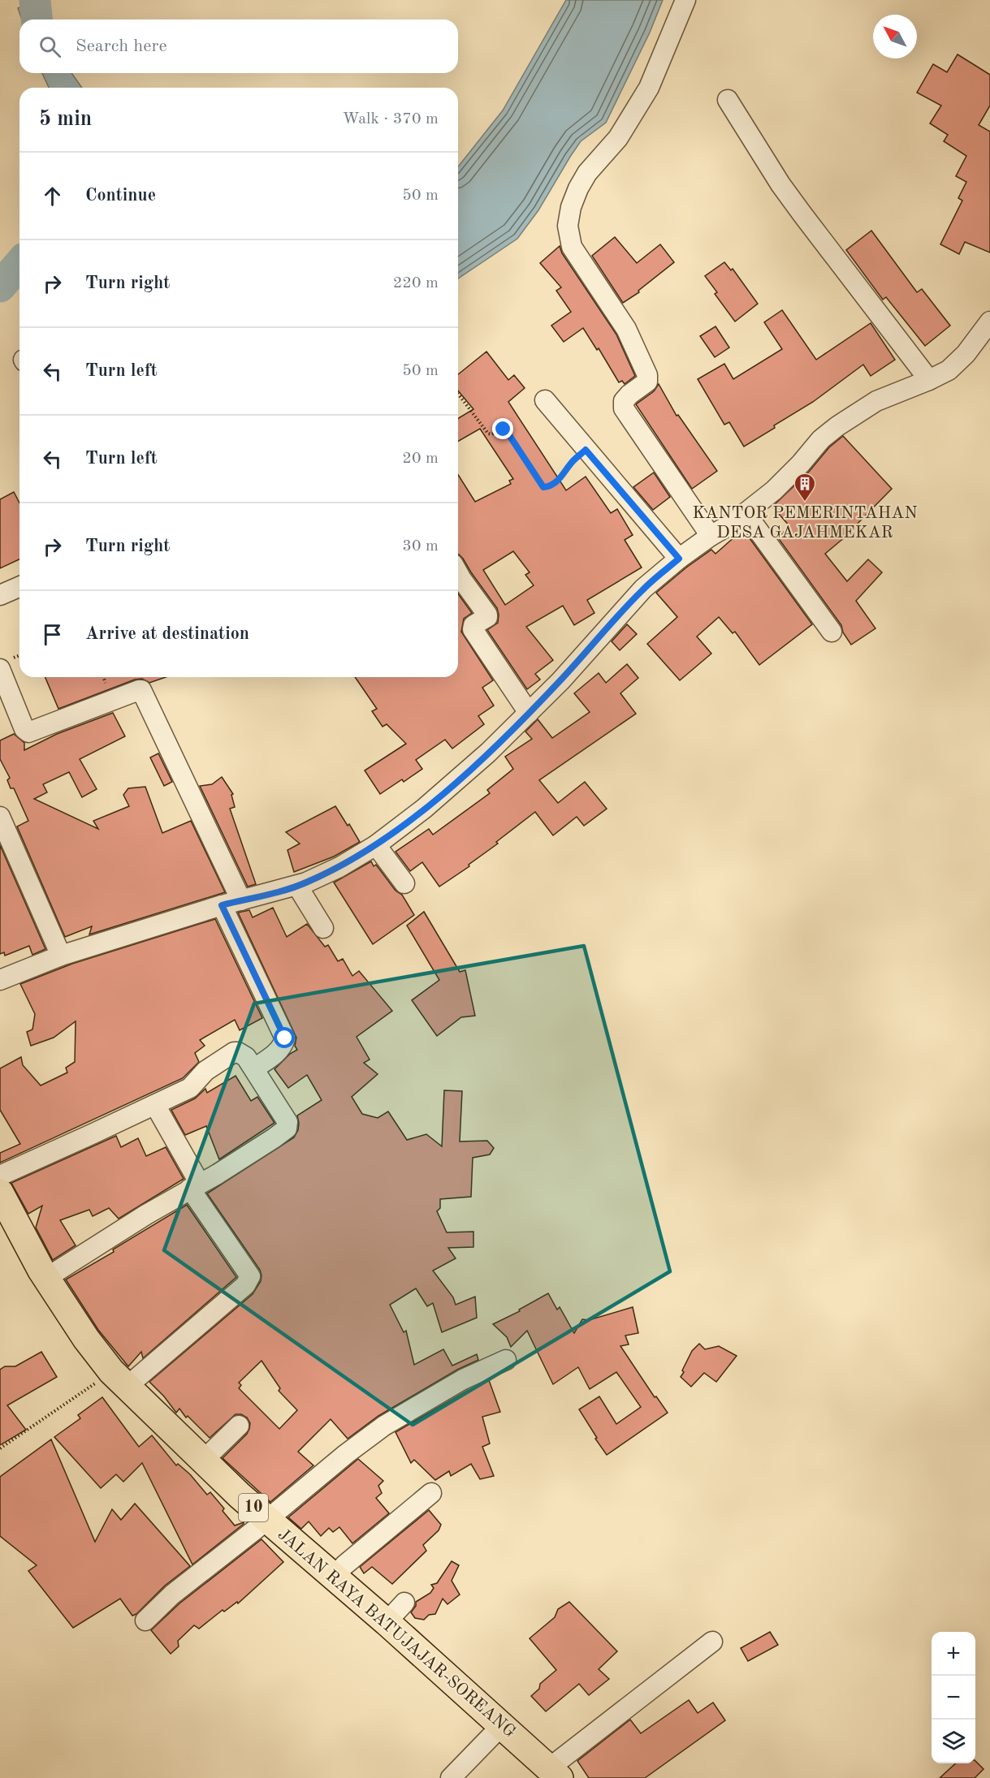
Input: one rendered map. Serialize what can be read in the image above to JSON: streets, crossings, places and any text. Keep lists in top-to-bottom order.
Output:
{
  "streets": {
    "highway": ["10", "JALAN RAYA BATUJAJAR-SOREANG"]
  },
  "places": {
    "building": ["KANTOR PEMERINTAHAN DESA GAJAHMEKAR"]
  },
  "north": "top left",
  "page": {
    "search": "Search here",
    "heading": ["5 min", "Walk · 370 m"],
    "list": [
      ["Continue", "50 m"],
      ["Turn right", "220 m"],
      ["Turn left", "50 m"],
      ["Turn left", "20 m"],
      ["Turn right", "30 m"],
      "Arrive at destination"
    ],
    "map_buttons": ["+", "−"]
  }
}
